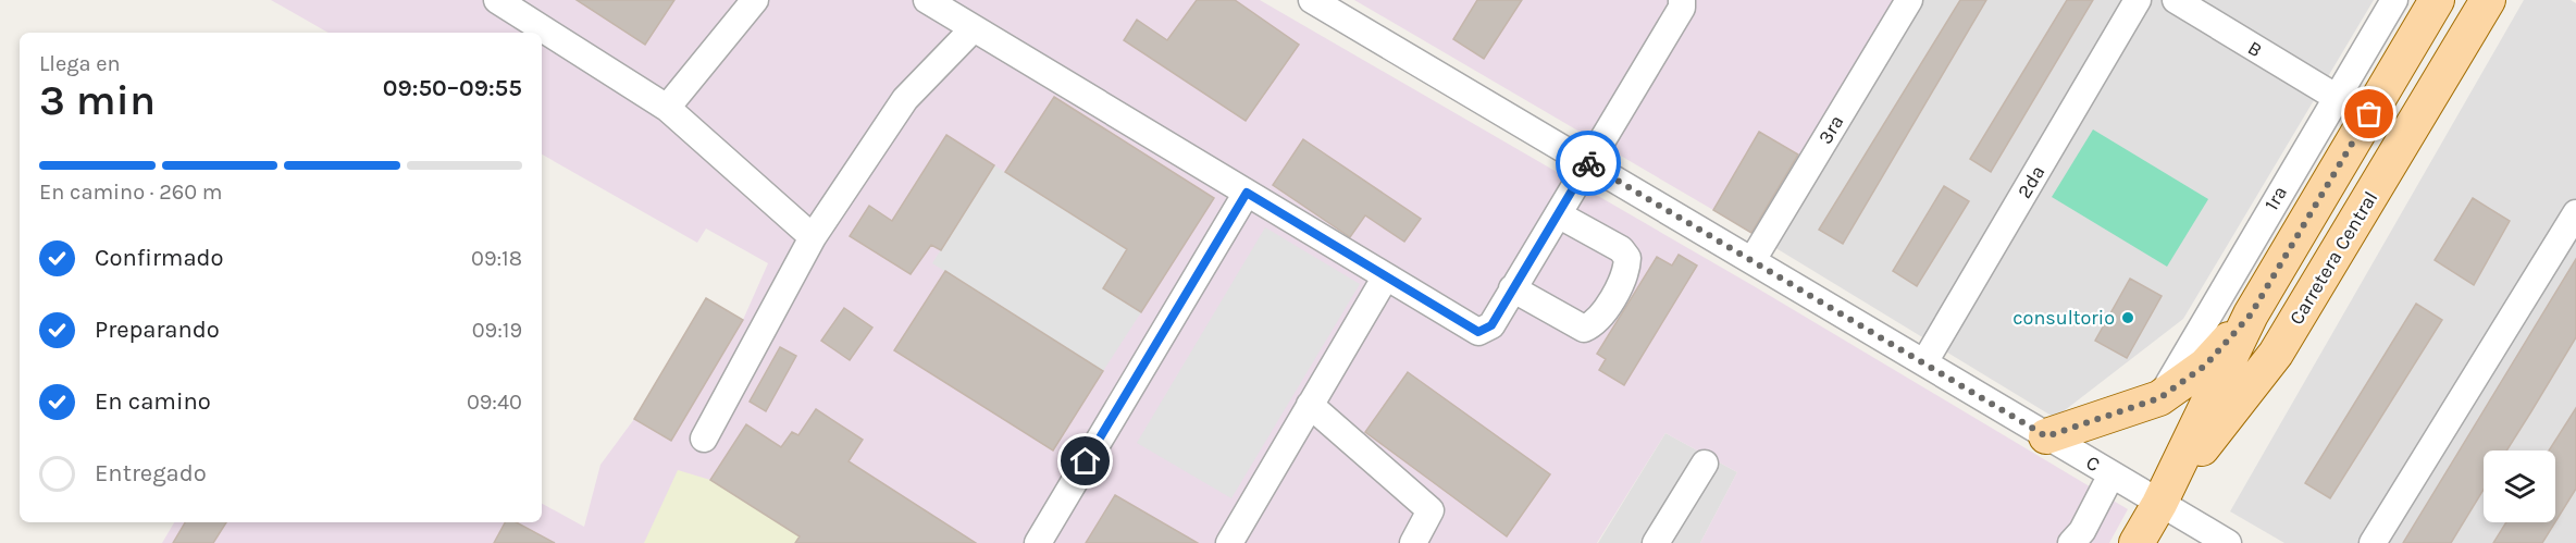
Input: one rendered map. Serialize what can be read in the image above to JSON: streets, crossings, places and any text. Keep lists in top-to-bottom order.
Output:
{
  "streets": {
    "main road": ["Carretera Central"],
    "street": [
      "B",
      "3ra",
      "2da",
      "1ra",
      "C"
    ]
  },
  "crossings": [
    ["B", "1ra"],
    ["3ra", "C"],
    ["2da", "C"],
    ["Carretera Central", "C"]
  ],
  "places": ["consultorio"],
  "page": {
    "heading": ["3 min", "Llega en", "09:50–09:55"],
    "bar": "En camino · 260 m",
    "list": [
      ["Confirmado", "09:18"],
      ["Preparando", "09:19"],
      ["En camino", "09:40"],
      "Entregado"
    ]
  }
}
